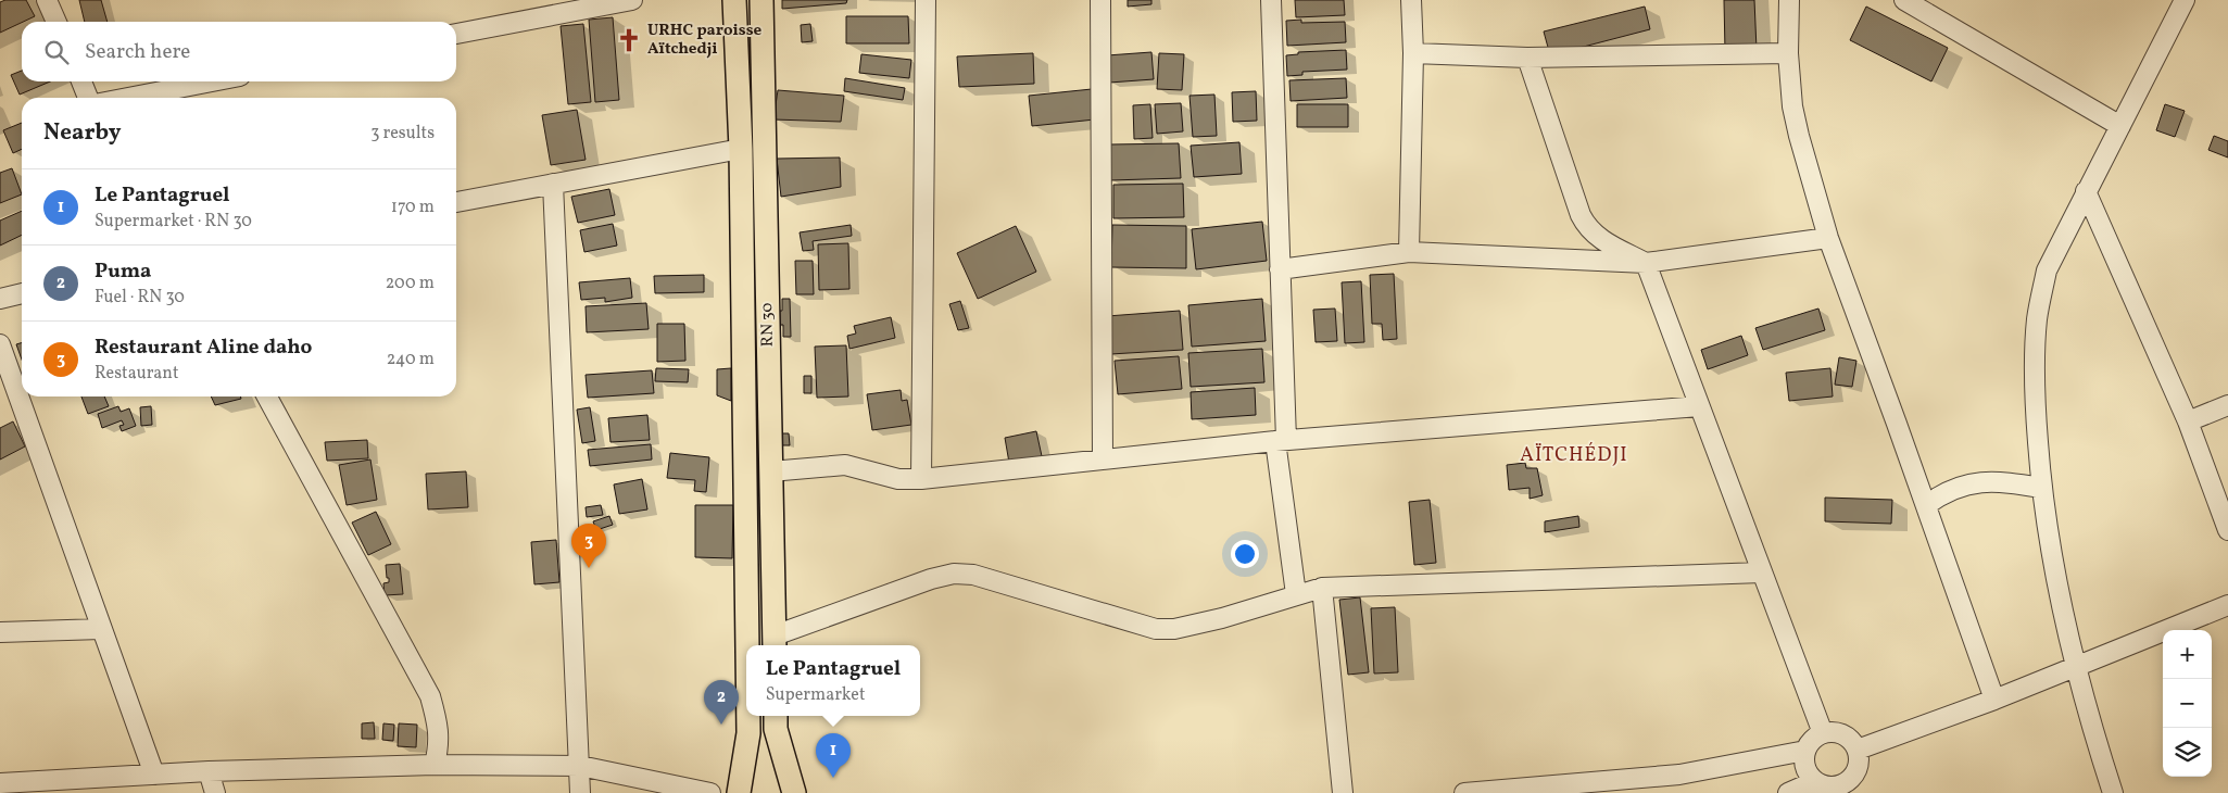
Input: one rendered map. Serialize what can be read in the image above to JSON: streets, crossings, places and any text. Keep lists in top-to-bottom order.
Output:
{
  "streets": {
    "main road": ["RN 30"]
  },
  "districts": ["AÏTCHÉDJI"],
  "places": {
    "church": ["URHC paroisse Aïtchedji"]
  },
  "page": {
    "search": "Search here",
    "heading": ["Nearby", "3 results"],
    "list": [
      {
        "mark": "1",
        "name": "Le Pantagruel",
        "note": "Supermarket · RN 30",
        "value": "170 m"
      },
      {
        "mark": "2",
        "name": "Puma",
        "note": "Fuel · RN 30",
        "value": "200 m"
      },
      {
        "mark": "3",
        "name": "Restaurant Aline daho",
        "note": "Restaurant",
        "value": "240 m"
      }
    ],
    "pins": ["3", "2", "1"],
    "map_buttons": ["+", "−"],
    "popup": ["Le Pantagruel", "Supermarket"]
  }
}
